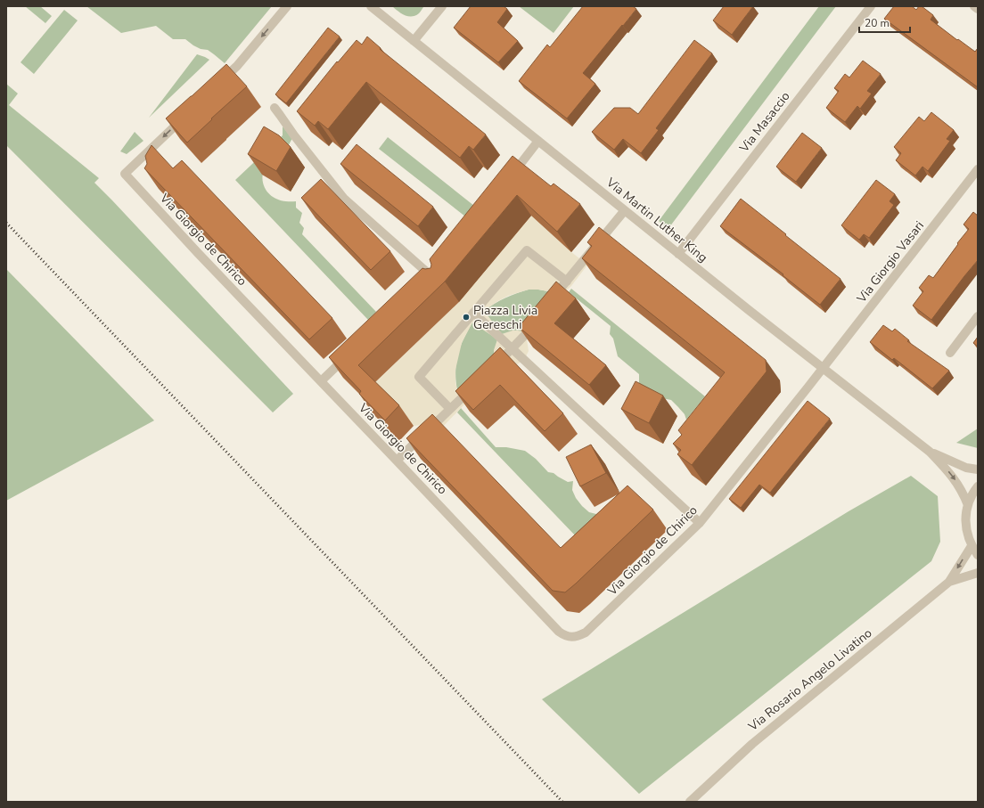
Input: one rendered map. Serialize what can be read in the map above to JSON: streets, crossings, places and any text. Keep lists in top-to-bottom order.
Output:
{
  "streets": {
    "street": [
      "Via Masaccio",
      "Via Martin Luther King",
      "Via Giorgio de Chirico",
      "Via Giorgio Vasari",
      "Via Rosario Angelo Livatino"
    ]
  },
  "crossings": [
    ["Via Masaccio", "Via Martin Luther King"],
    ["Via Martin Luther King", "Via Giorgio de Chirico"],
    ["Via Martin Luther King", "Via Giorgio Vasari"],
    ["Via Giorgio de Chirico", "Via Giorgio Vasari"]
  ],
  "places": ["Piazza Livia Gereschi"],
  "scale_bar": "20 m"
}
